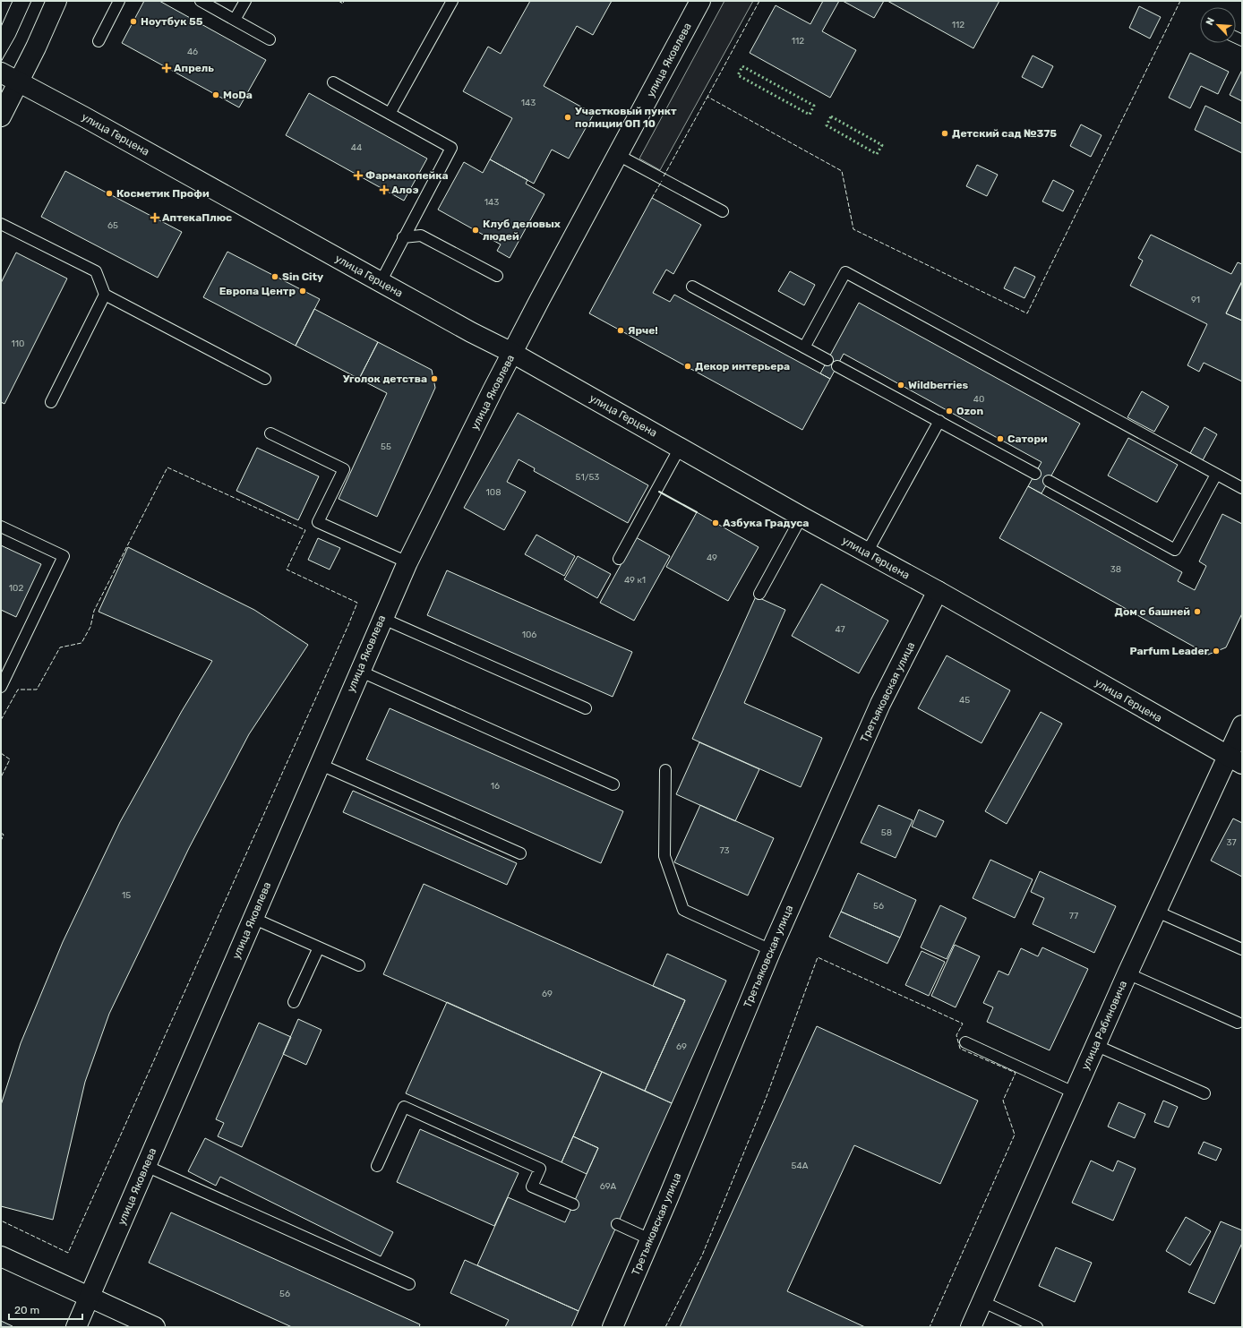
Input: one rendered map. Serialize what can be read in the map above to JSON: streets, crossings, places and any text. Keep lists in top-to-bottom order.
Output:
{
  "streets": {
    "street": [
      "улица Яковлева",
      "улица Герцена",
      "Третьяковская улица",
      "улица Рабиновича"
    ]
  },
  "crossings": [
    ["улица Яковлева", "улица Герцена"],
    ["улица Герцена", "Третьяковская улица"],
    ["улица Герцена", "улица Рабиновича"]
  ],
  "places": {
    "other": [
      "Ноутбук 55",
      "МоDa",
      "Участковый пункт полиции ОП 10",
      "Детский сад №375",
      "Косметик Профи",
      "Клуб деловых людей",
      "Sin City",
      "Европа Центр",
      "Ярче!",
      "Декор интерьера",
      "Уголок детства",
      "Wildberries",
      "Ozon",
      "Сатори",
      "Азбука Градуса",
      "Дом с башней",
      "Parfum Leader"
    ],
    "health": [
      "Апрель",
      "Фармакопейка",
      "Алоэ",
      "АптекаПлюс"
    ]
  },
  "house_numbers": [
    "112",
    "112",
    "46",
    "143",
    "44",
    "143",
    "65",
    "91",
    "110",
    "40",
    "55",
    "51/53",
    "108",
    "49",
    "38",
    "49 к1",
    "102",
    "47",
    "106",
    "45",
    "16",
    "58",
    "37",
    "73",
    "15",
    "56",
    "77",
    "69",
    "69",
    "54А",
    "69А",
    "56"
  ],
  "scale_bar": "20 m",
  "north": "top left"
}
